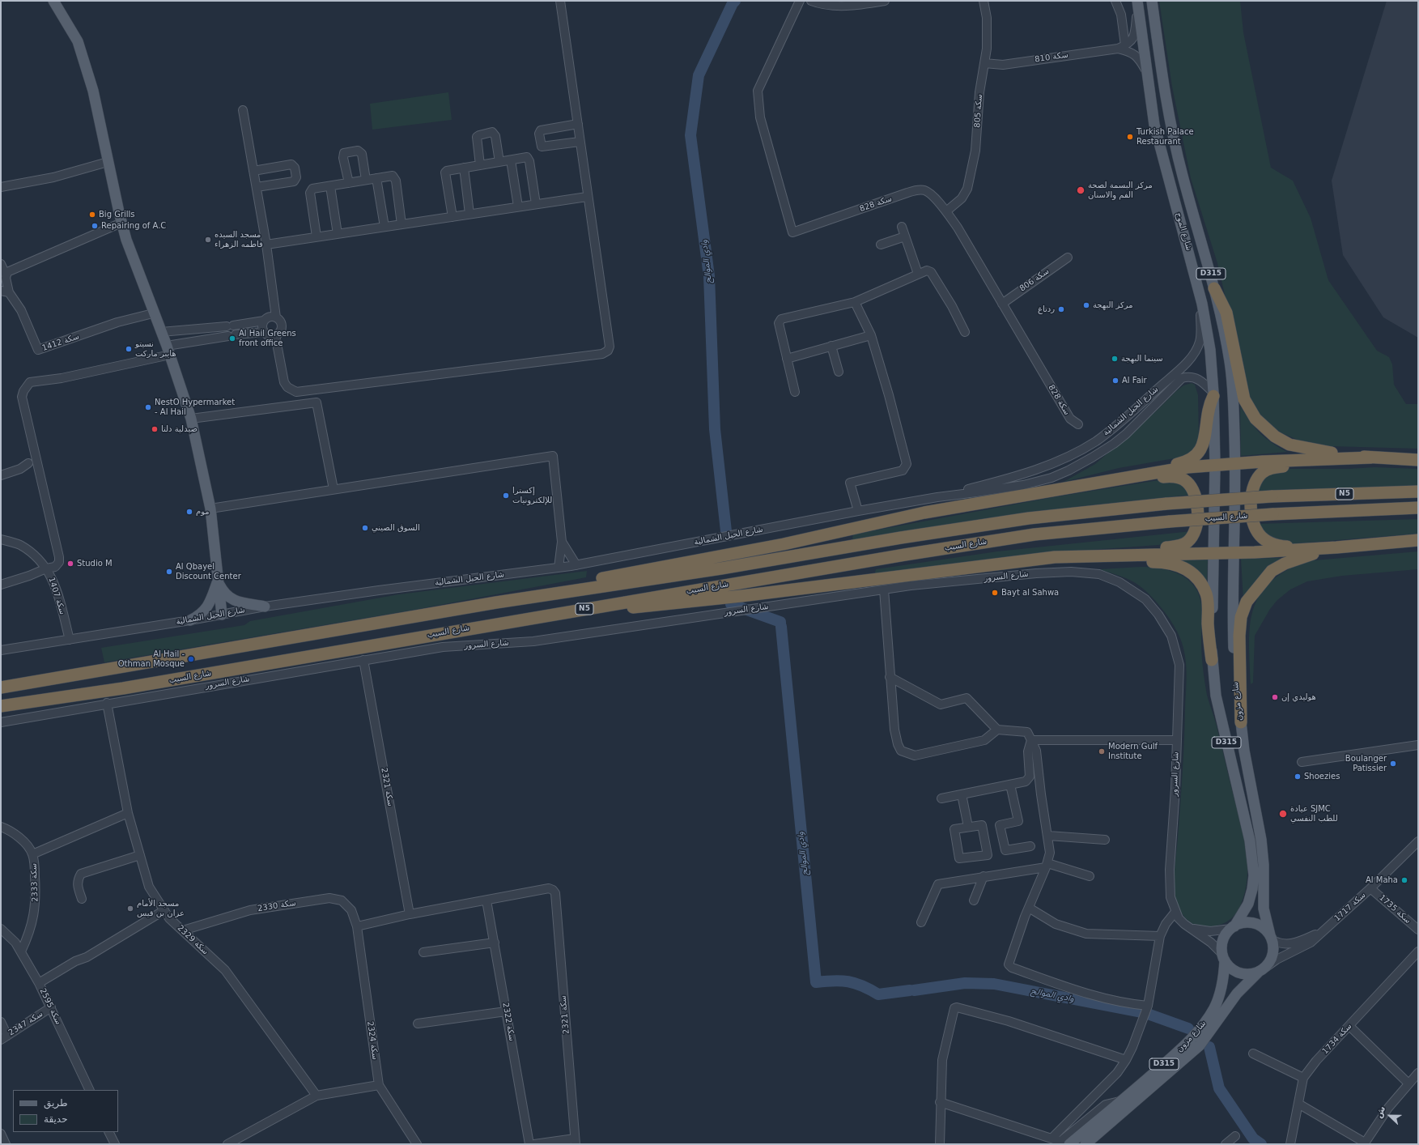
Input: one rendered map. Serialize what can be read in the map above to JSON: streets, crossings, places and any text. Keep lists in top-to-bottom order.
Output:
{
  "streets": {
    "highway": ["N5", "شارع السيب"],
    "main road": ["شارع الموج", "D315", "شارع مزون"],
    "street": [
      "سكة 810",
      "سكة 805",
      "سكة 828",
      "سكة 806",
      "سكة 1412",
      "شارع الحيل الشمالية",
      "شارع السرور",
      "سكة 1407",
      "سكة 2321",
      "سكة 2333",
      "سكة 2330",
      "سكة 1717",
      "سكة 1735",
      "سكة 2329",
      "سكة 2595",
      "سكة 2322",
      "سكة 2347",
      "سكة 1734",
      "سكة 2324"
    ]
  },
  "crossings": [
    ["سكة 810", "سكة 805"],
    ["سكة 810", "شارع الموج"],
    ["سكة 805", "سكة 828"],
    ["سكة 828", "سكة 806"],
    ["شارع الموج", "D315"],
    ["شارع الموج", "شارع الحيل الشمالية"],
    ["شارع الموج", "شارع مزون"],
    ["D315", "شارع السرور"],
    ["D315", "شارع مزون"],
    ["D315", "سكة 1717"],
    ["شارع الحيل الشمالية", "سكة 1407"],
    ["شارع السرور", "شارع مزون"],
    ["شارع السرور", "سكة 2321"],
    ["شارع السرور", "سكة 1717"],
    ["شارع السرور", "سكة 2329"],
    ["شارع مزون", "سكة 1717"],
    ["سكة 2321", "سكة 2322"],
    ["سكة 2333", "سكة 2595"],
    ["سكة 2330", "سكة 2329"],
    ["سكة 2330", "سكة 2324"],
    ["سكة 1717", "سكة 1735"],
    ["سكة 2595", "سكة 2347"]
  ],
  "water": ["وادي الموالح"],
  "places": [
    "Turkish Palace Restaurant",
    "مركز البسمة لصحة الفم والاسنان",
    "Big Grills",
    "Repairing of A.C",
    "مسجد السيده فاطمه الزهراء",
    "مركز البهجة",
    "ردتاغ",
    "Al Hail Greens front office",
    "نسيتو هايبر ماركت",
    "سينما البهجة",
    "Al Fair",
    "NestO Hypermarket - Al Hail",
    "صيدلية دلتا",
    "إكسترا للإلكترونيات",
    "موم",
    "السوق الصيني",
    "Studio M",
    "Al Qbayel Discount Center",
    "Bayt al Sahwa",
    "Al Hail - Othman Mosque",
    "هوليدي إن",
    "Modern Gulf Institute",
    "Boulanger Patissier",
    "Shoezies",
    "عيادة SJMC للطب النفسي",
    "Al Maha",
    "مسجد الأمام عزان بن قيس"
  ],
  "legend": ["طريق", "حديقة"],
  "north": "left"
}
